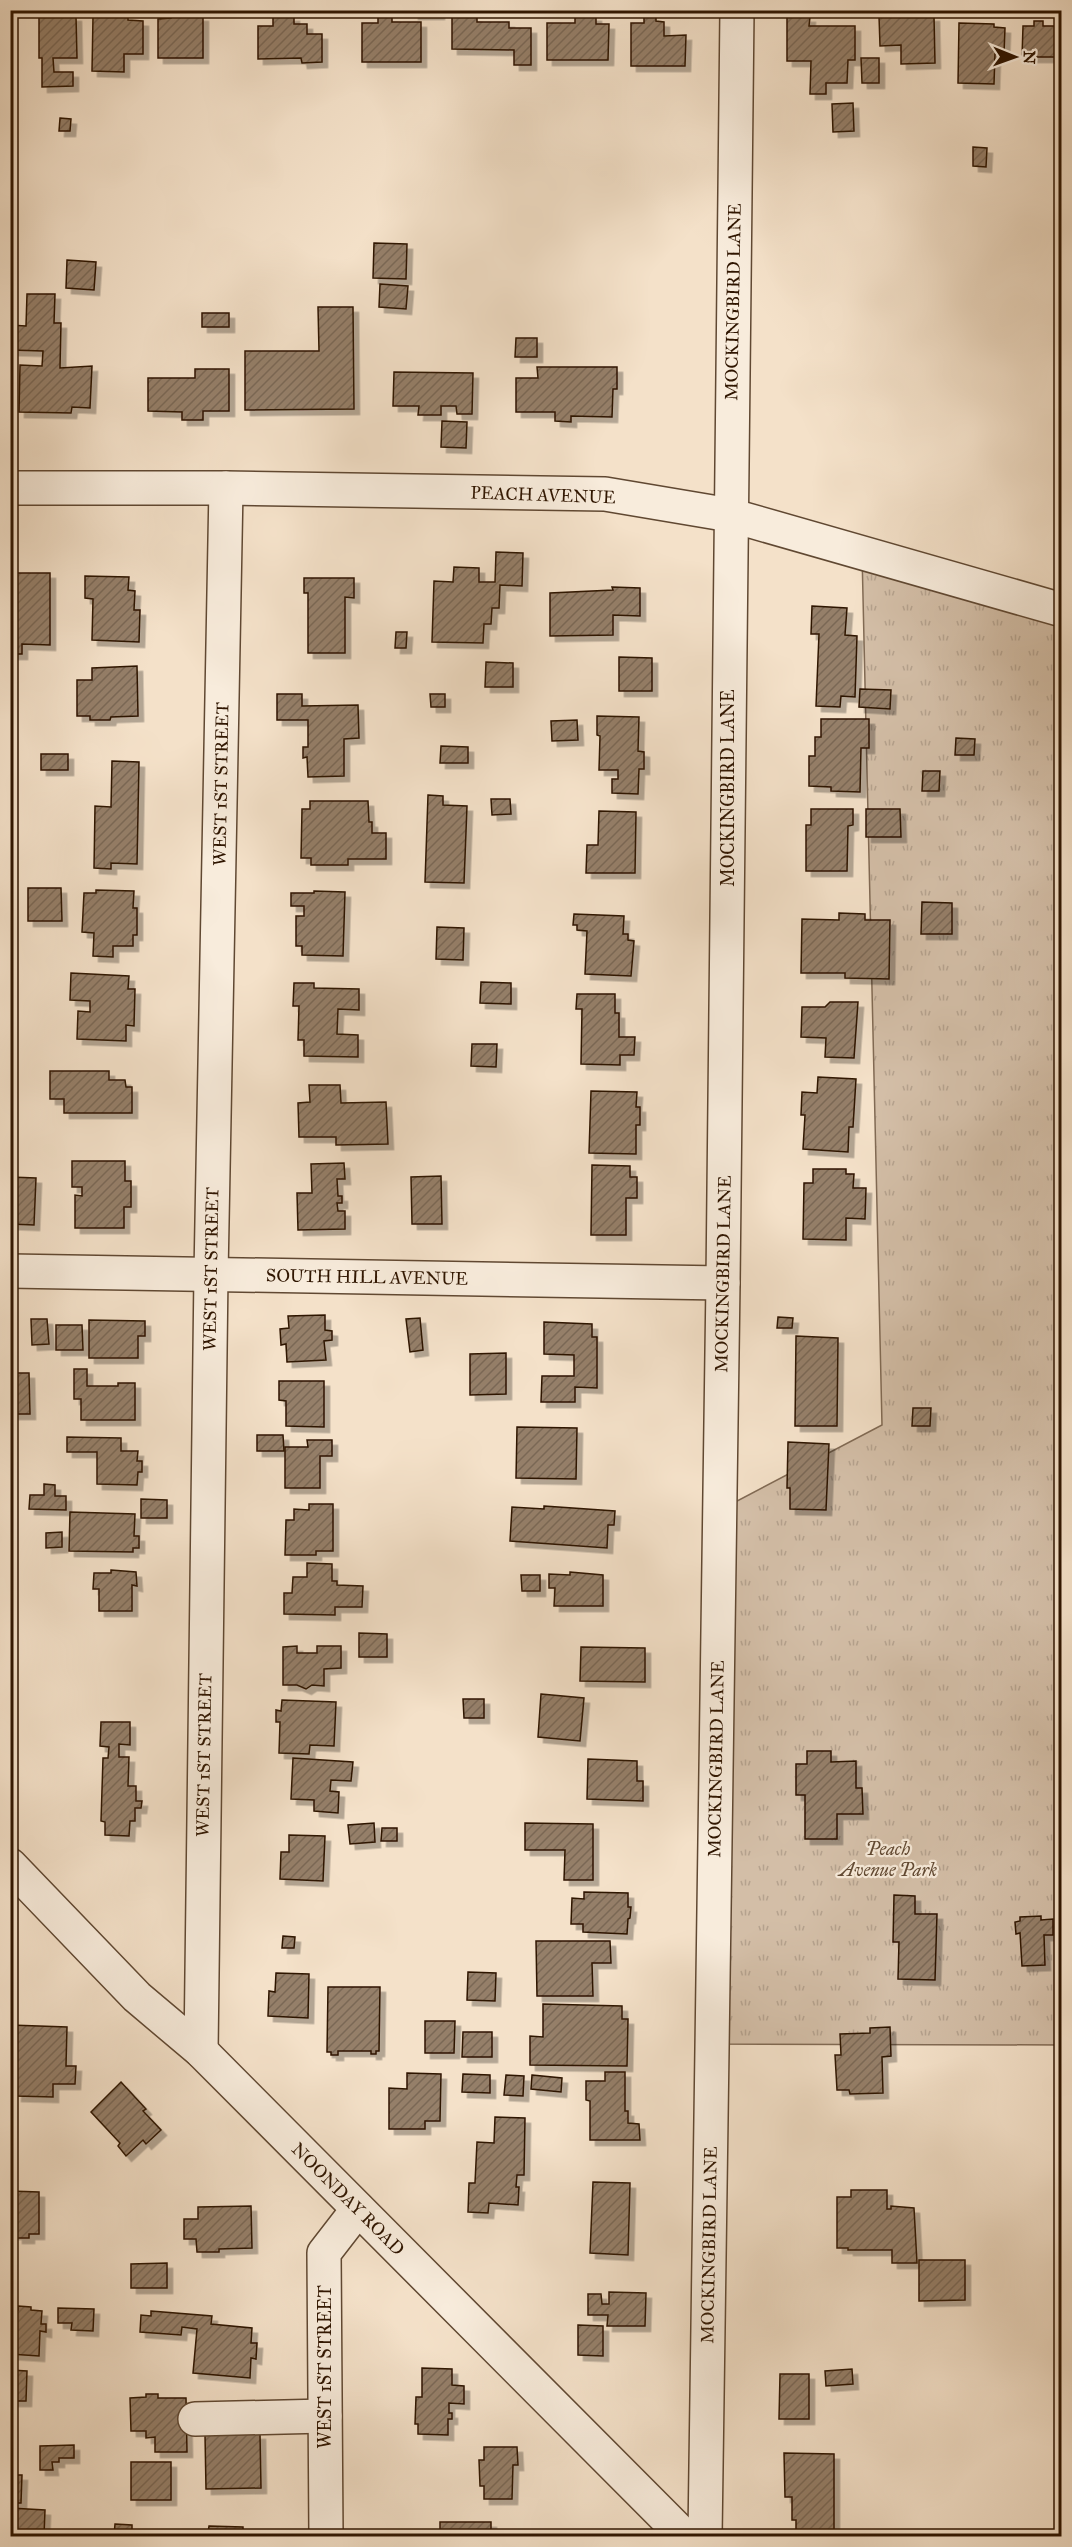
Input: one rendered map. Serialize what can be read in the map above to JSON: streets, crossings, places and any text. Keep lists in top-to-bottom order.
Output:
{
  "streets": {
    "street": [
      "MOCKINGBIRD LANE",
      "PEACH AVENUE",
      "WEST 1ST STREET",
      "SOUTH HILL AVENUE",
      "NOONDAY ROAD"
    ]
  },
  "crossings": [
    ["MOCKINGBIRD LANE", "PEACH AVENUE"],
    ["MOCKINGBIRD LANE", "SOUTH HILL AVENUE"],
    ["PEACH AVENUE", "WEST 1ST STREET"],
    ["WEST 1ST STREET", "SOUTH HILL AVENUE"],
    ["WEST 1ST STREET", "NOONDAY ROAD"]
  ],
  "parks": ["Peach Avenue Park"],
  "north": "right"
}
